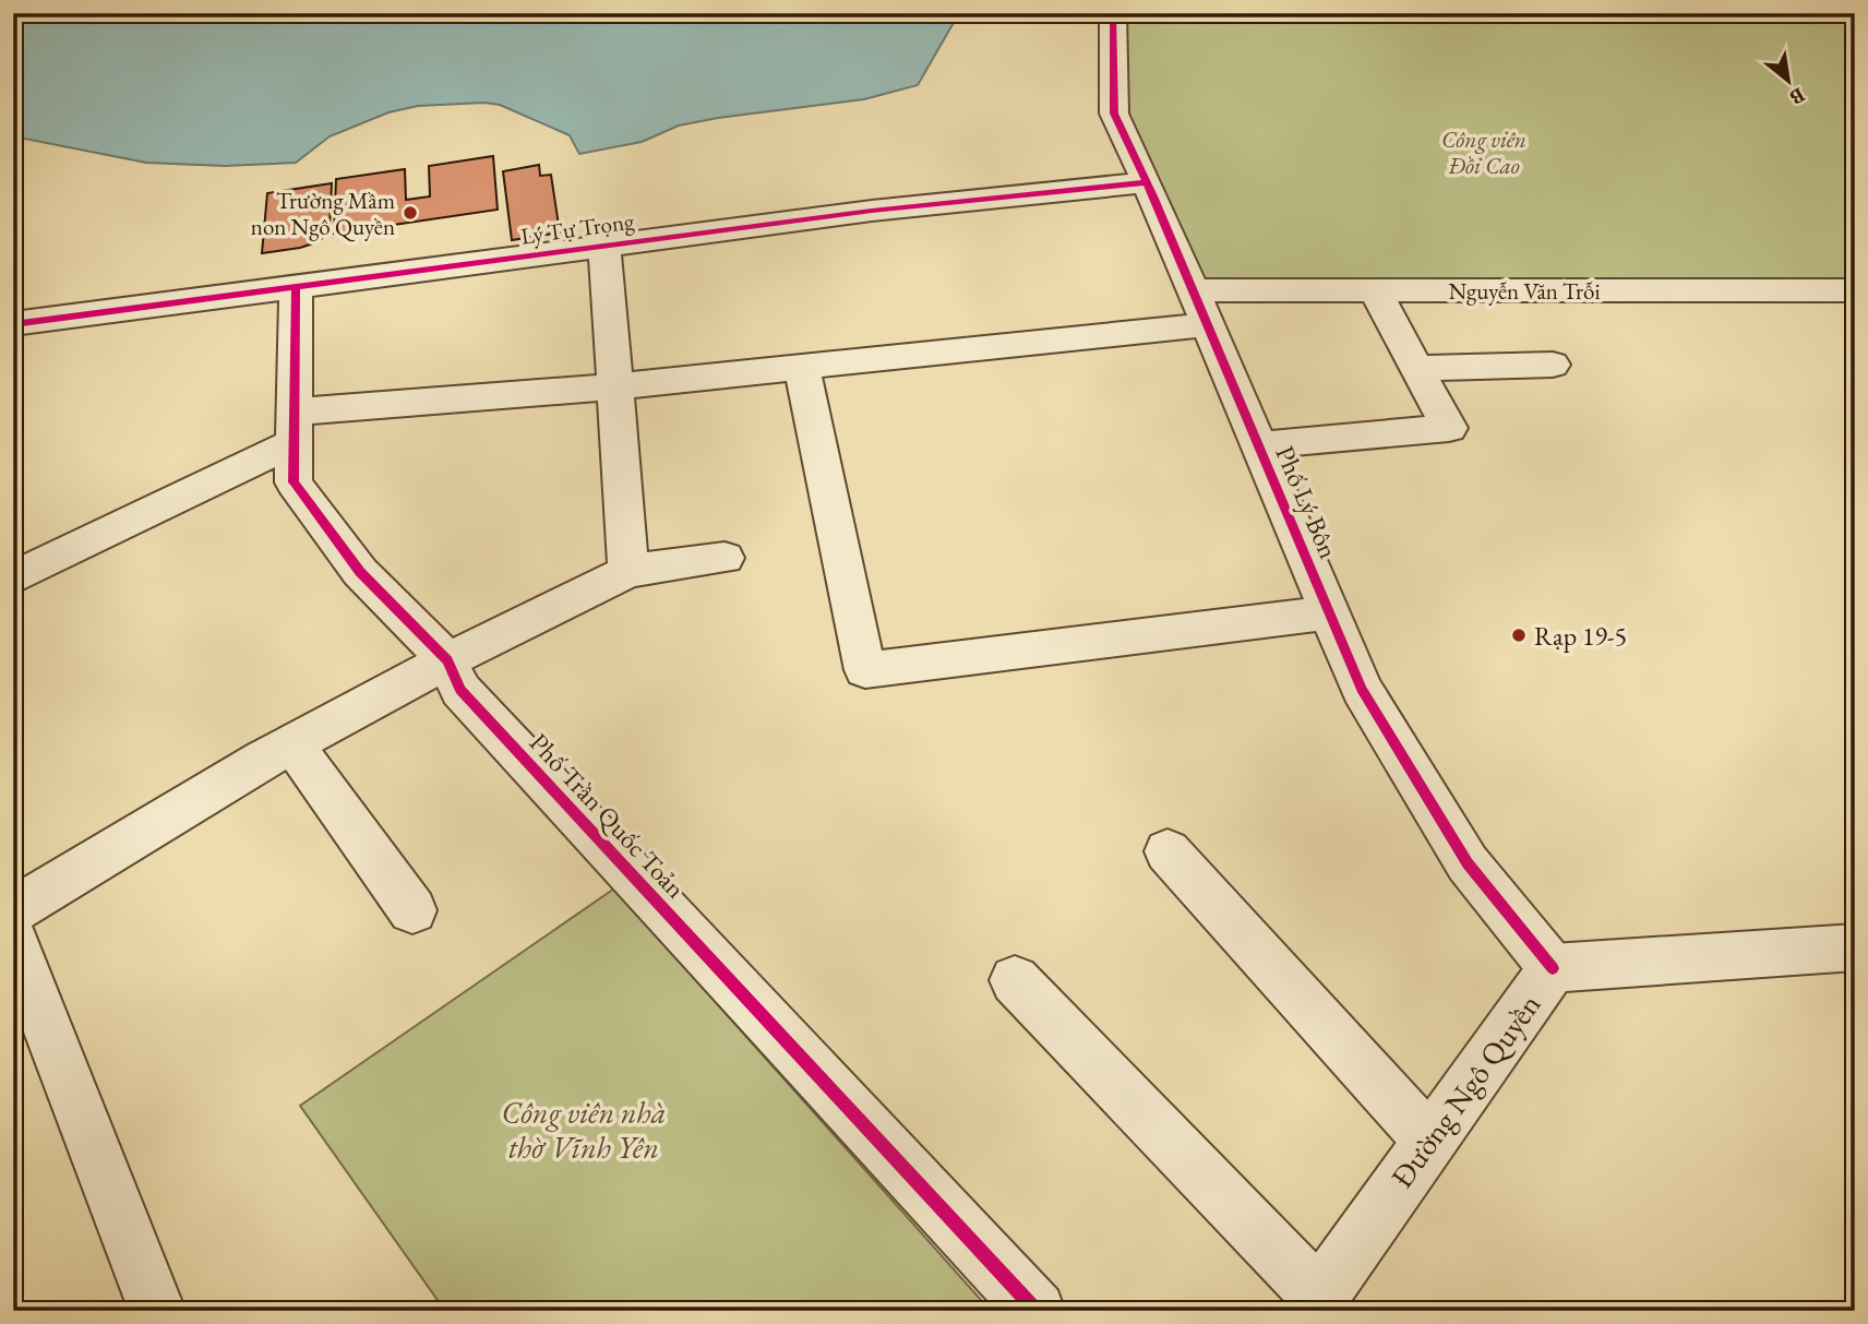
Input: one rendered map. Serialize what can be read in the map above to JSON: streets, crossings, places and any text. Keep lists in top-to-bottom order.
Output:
{
  "streets": {
    "street": [
      "Lý Tự Trọng",
      "Nguyễn Văn Trỗi",
      "Phố Lý Bôn",
      "Phố Trần Quốc Toản",
      "Đường Ngô Quyền"
    ]
  },
  "crossings": [
    ["Lý Tự Trọng", "Phố Lý Bôn"],
    ["Lý Tự Trọng", "Phố Trần Quốc Toản"],
    ["Nguyễn Văn Trỗi", "Phố Lý Bôn"],
    ["Nguyễn Văn Trỗi", "Phố Trần Quốc Toản"],
    ["Phố Lý Bôn", "Đường Ngô Quyền"]
  ],
  "parks": ["Công viên Đồi Cao", "Công viên nhà thờ Vĩnh Yên"],
  "places": ["Trường Mầm non Ngô Quyền", "Rạp 19-5"],
  "north": "bottom right"
}
